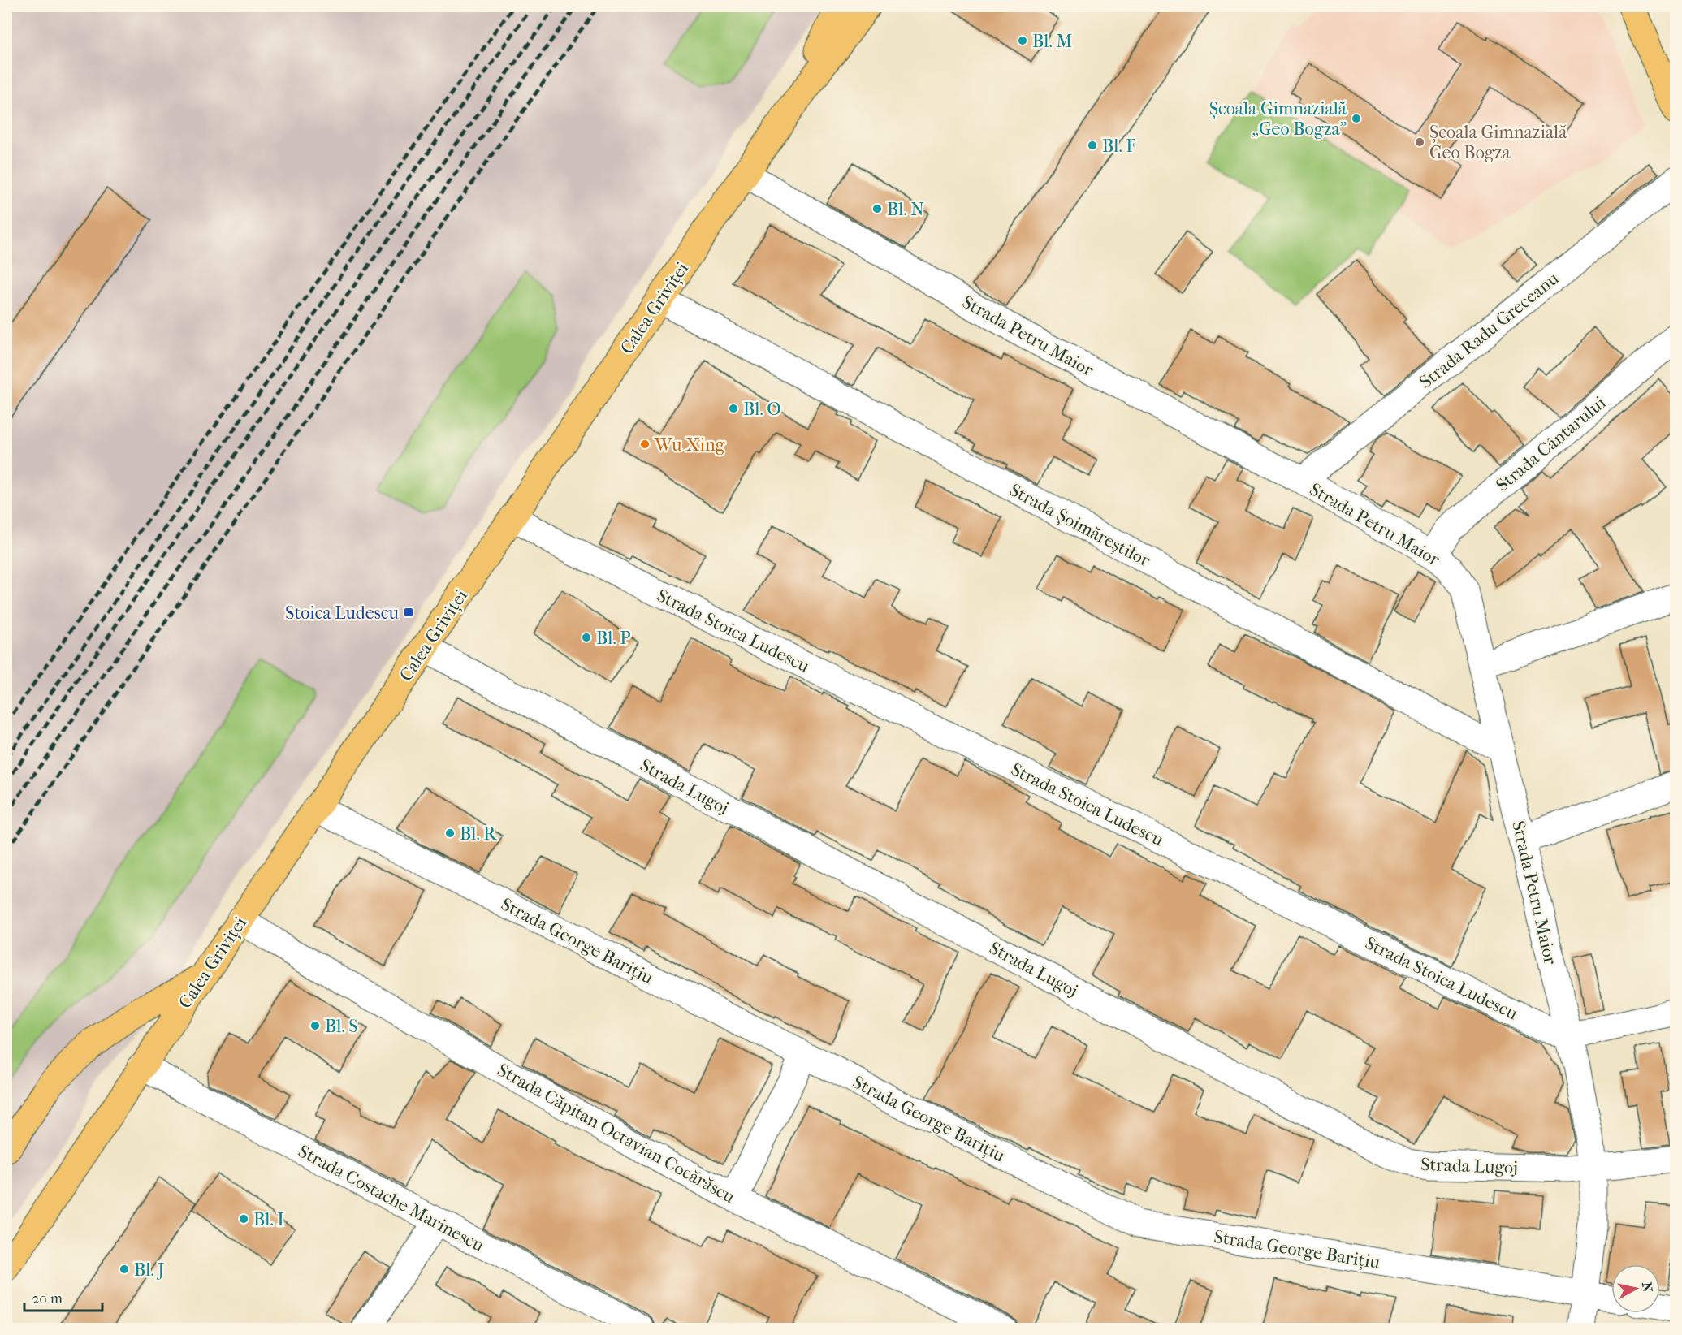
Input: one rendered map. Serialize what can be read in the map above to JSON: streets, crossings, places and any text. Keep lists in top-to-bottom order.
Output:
{
  "streets": {
    "main road": ["Calea Griviței"],
    "street": [
      "Strada Radu Greceanu",
      "Strada Petru Maior",
      "Strada Cântarului",
      "Strada Șoimăreștilor",
      "Strada Stoica Ludescu",
      "Strada Lugoj",
      "Strada George Barițiu",
      "Strada Căpitan Octavian Cocărăscu",
      "Strada Costache Marinescu"
    ]
  },
  "crossings": [
    ["Calea Griviței", "Strada Petru Maior"],
    ["Calea Griviței", "Strada Șoimăreștilor"],
    ["Calea Griviței", "Strada Stoica Ludescu"],
    ["Calea Griviței", "Strada Lugoj"],
    ["Calea Griviței", "Strada George Barițiu"],
    ["Calea Griviței", "Strada Căpitan Octavian Cocărăscu"],
    ["Calea Griviței", "Strada Costache Marinescu"],
    ["Strada Radu Greceanu", "Strada Petru Maior"],
    ["Strada Petru Maior", "Strada Cântarului"],
    ["Strada Petru Maior", "Strada Șoimăreștilor"],
    ["Strada Petru Maior", "Strada Stoica Ludescu"],
    ["Strada Petru Maior", "Strada Lugoj"],
    ["Strada Petru Maior", "Strada George Barițiu"]
  ],
  "places": {
    "other": [
      "Bl. M",
      "Școala Gimnazială „Geo Bogza”",
      "Școala Gimnazială Geo Bogza",
      "Bl. F",
      "Bl. N",
      "Bl. O",
      "Wu Xing",
      "Bl. P",
      "Bl. R",
      "Bl. S",
      "Bl. I",
      "Bl. J"
    ],
    "transit": ["Stoica Ludescu"]
  },
  "scale_bar": "20 m",
  "north": "right"
}
